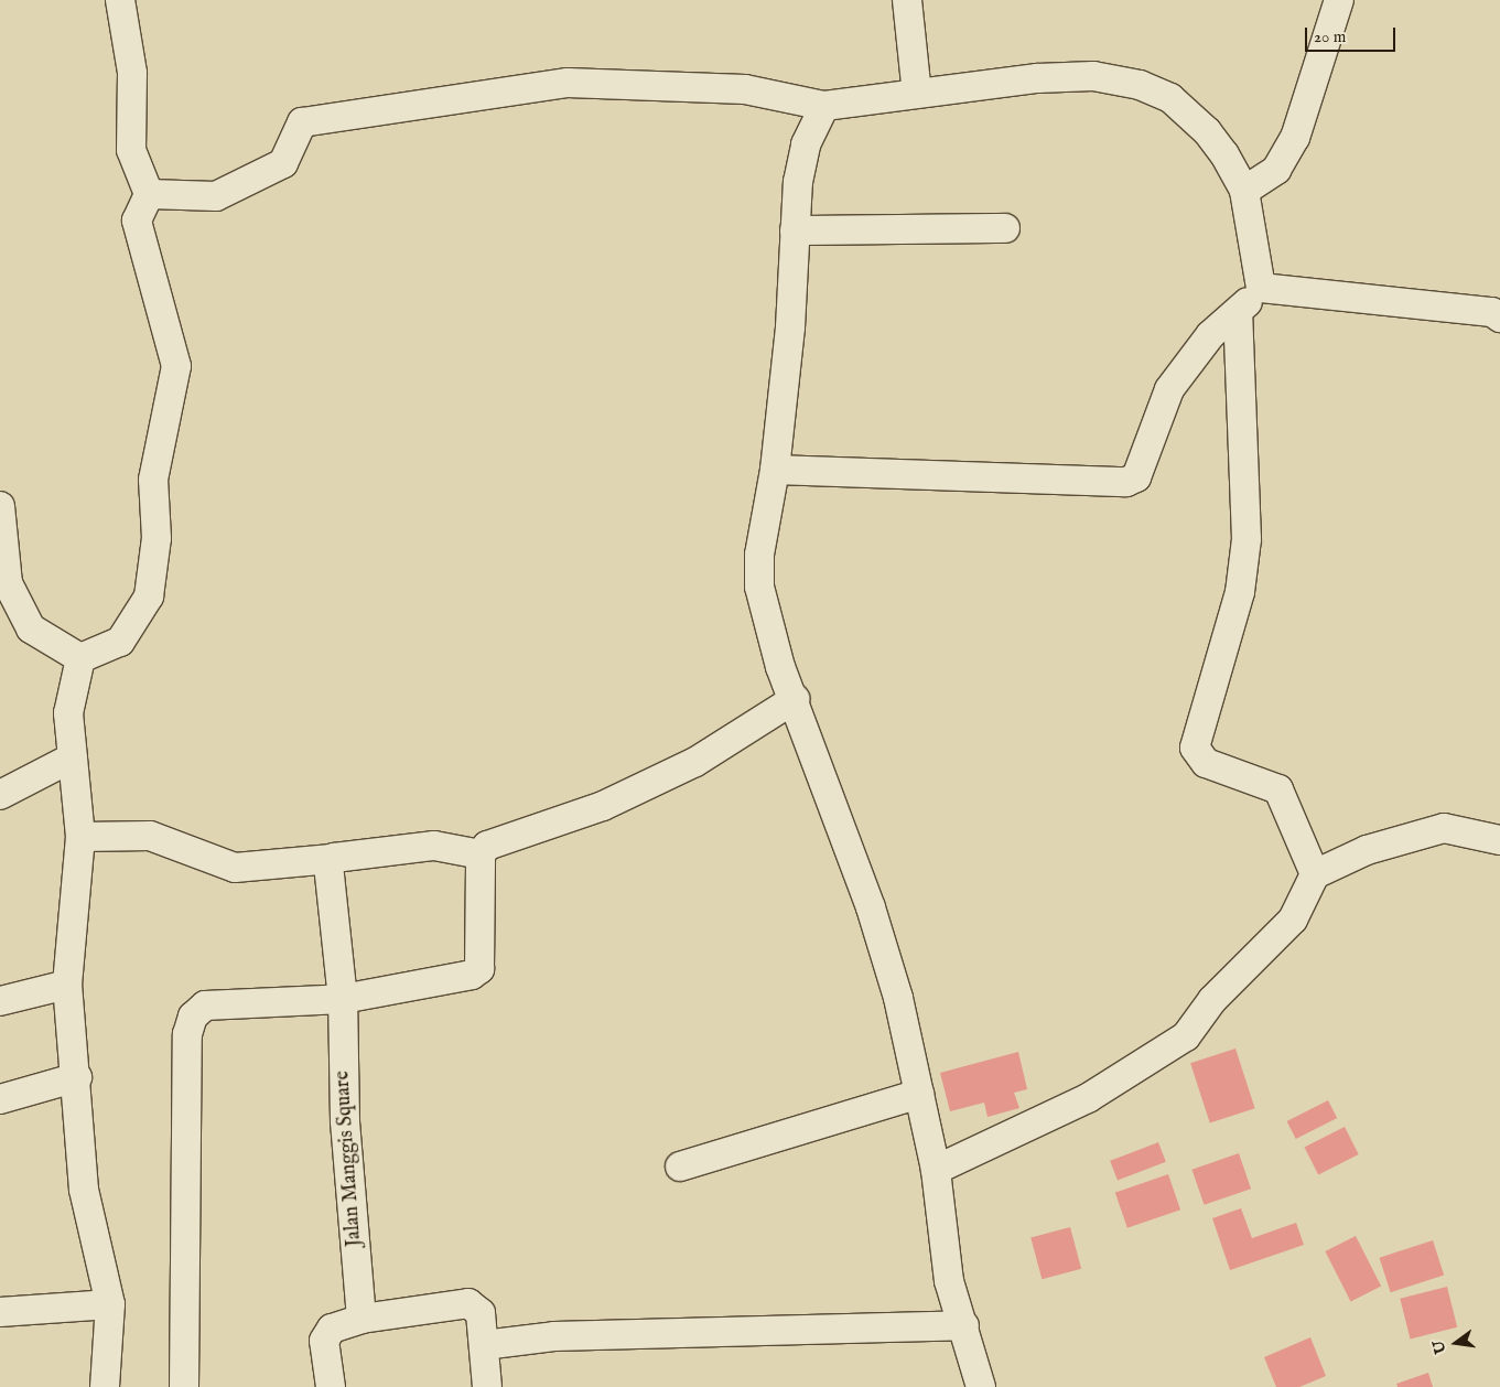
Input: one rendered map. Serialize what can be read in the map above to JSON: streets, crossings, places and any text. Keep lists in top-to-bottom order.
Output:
{
  "streets": {
    "street": ["Jalan Manggis Square"]
  },
  "scale_bar": "20 m",
  "north": "left"
}
